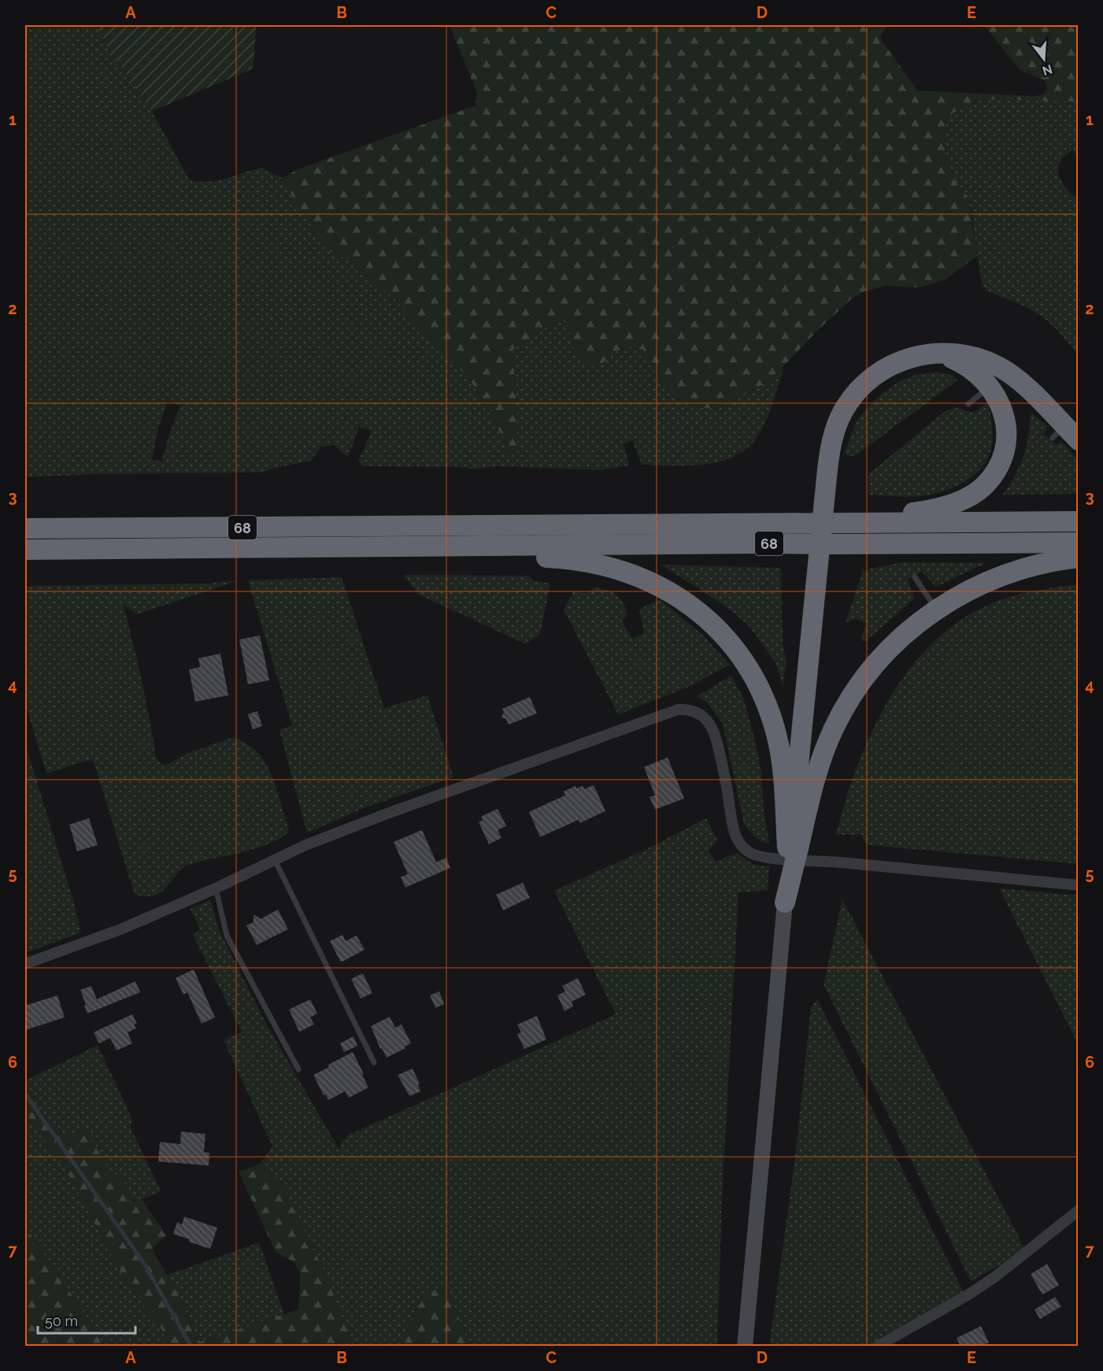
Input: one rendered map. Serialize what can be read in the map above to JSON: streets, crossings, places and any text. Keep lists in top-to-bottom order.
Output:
{
  "streets": {
    "highway": ["68"]
  },
  "scale_bar": "50 m",
  "north": "bottom",
  "grid": {
    "columns": [
      "A",
      "B",
      "C",
      "D",
      "E"
    ],
    "rows": [
      "1",
      "2",
      "3",
      "4",
      "5",
      "6",
      "7"
    ]
  }
}
